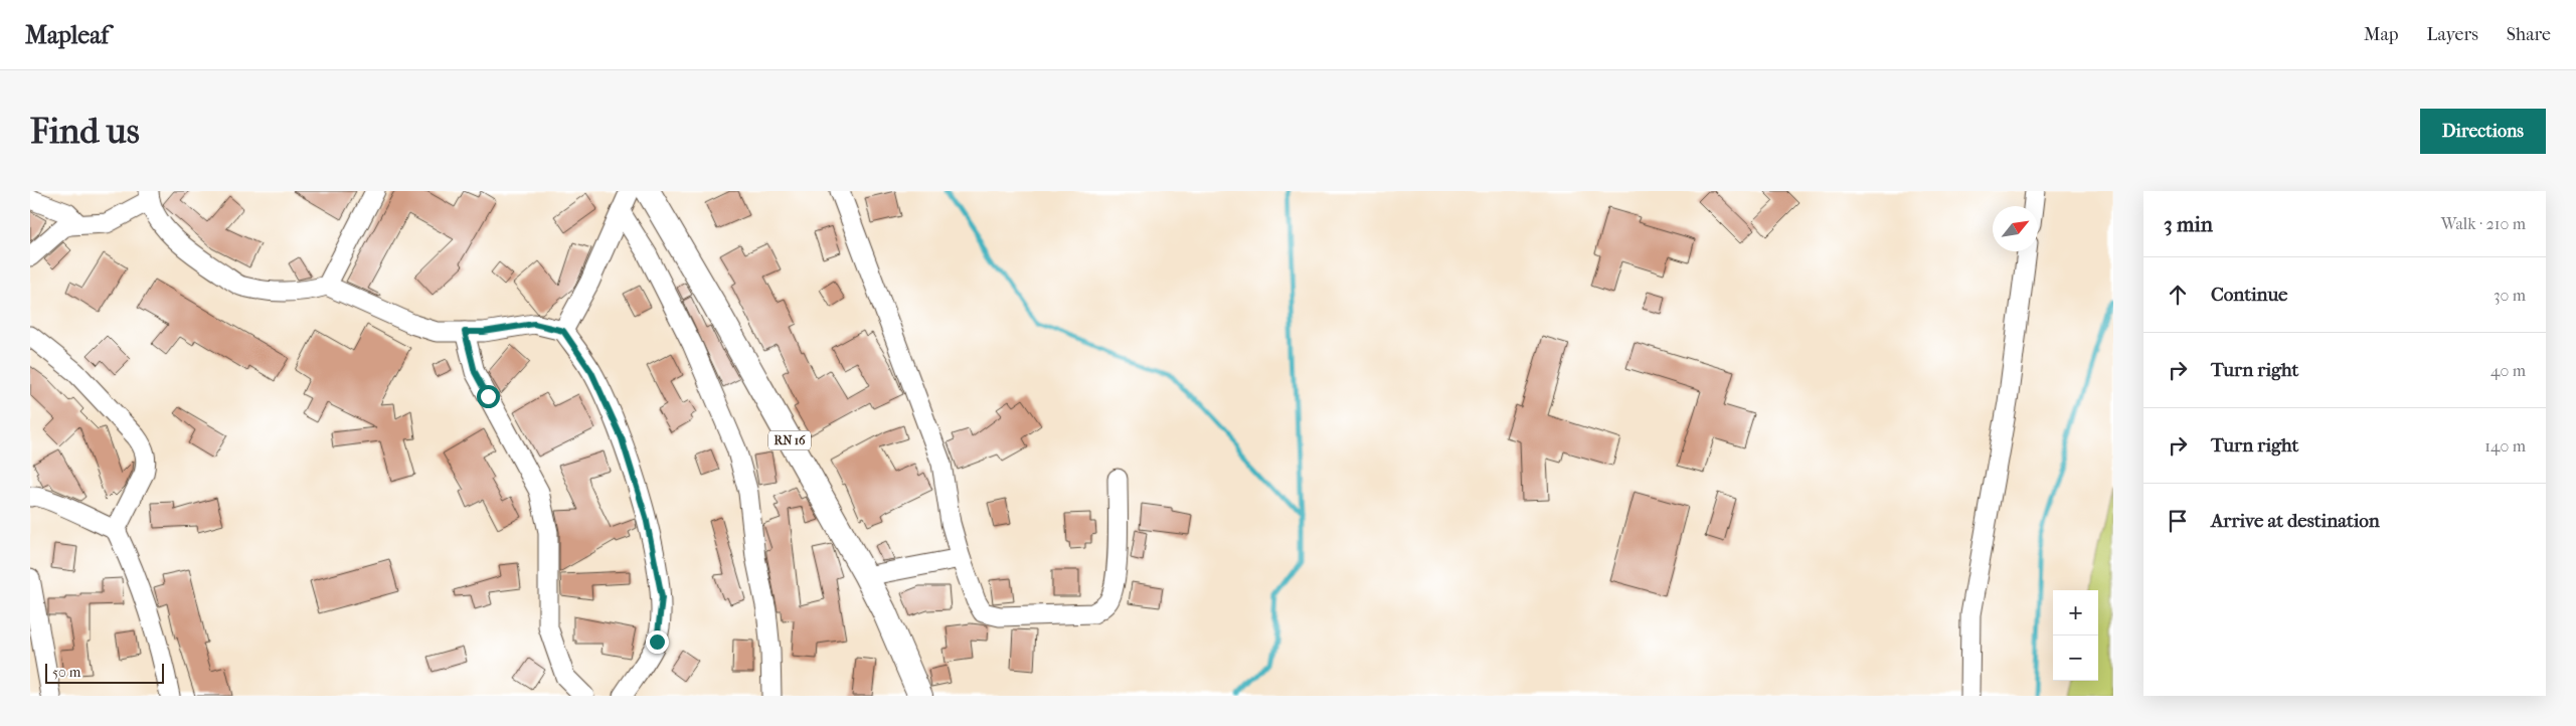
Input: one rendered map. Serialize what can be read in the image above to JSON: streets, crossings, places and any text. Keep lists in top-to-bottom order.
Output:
{
  "streets": {
    "main road": ["RN 16"]
  },
  "scale_bar": "50 m",
  "north": "top right",
  "page": {
    "header": "Mapleaf",
    "nav": ["Map", "Layers", "Share"],
    "buttons": "Directions",
    "title": "Find us",
    "heading": ["3 min", "Walk · 210 m"],
    "list": [
      ["Continue", "30 m"],
      ["Turn right", "40 m"],
      ["Turn right", "140 m"],
      "Arrive at destination"
    ],
    "map_buttons": ["+", "−"],
    "scale": "50 m"
  }
}
